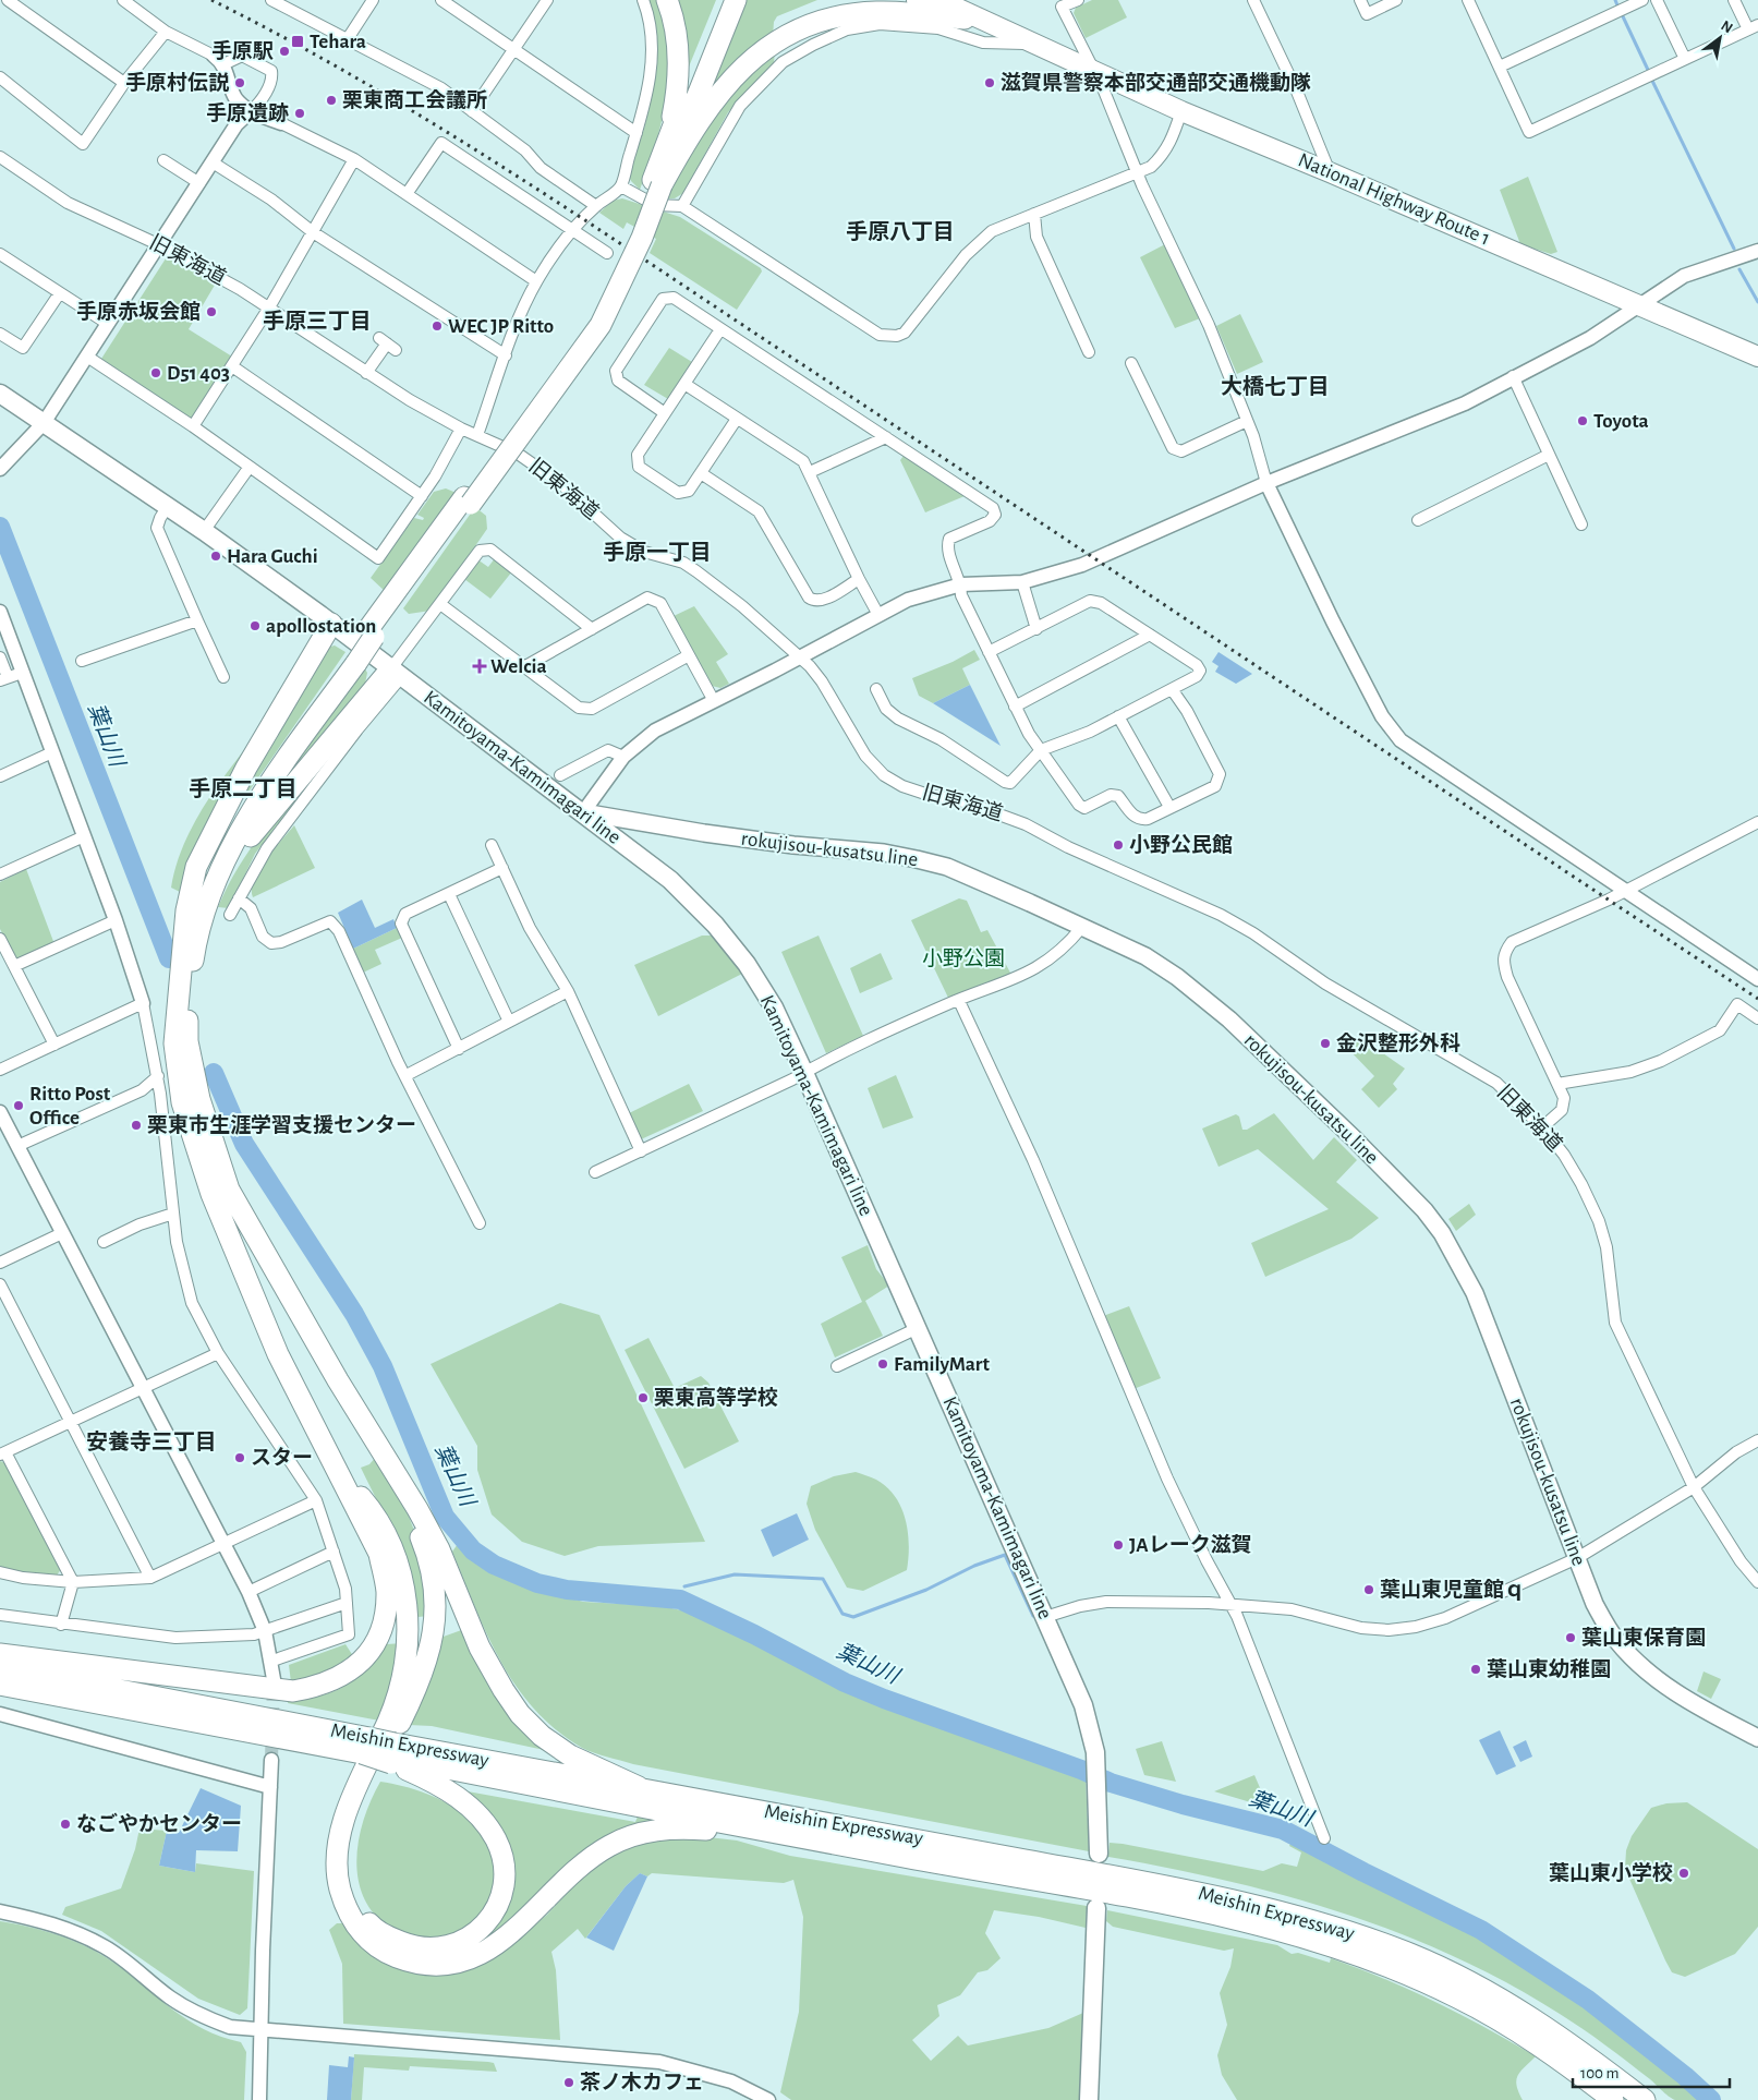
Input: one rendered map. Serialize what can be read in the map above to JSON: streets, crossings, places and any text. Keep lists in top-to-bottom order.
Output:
{
  "streets": {
    "highway": ["National Highway Route 1", "Meishin Expressway"],
    "main road": ["Kamitoyama-Kamimagari line", "rokujisou-kusatsu line"],
    "street": ["旧東海道"]
  },
  "crossings": [
    ["Kamitoyama-Kamimagari line", "rokujisou-kusatsu line"]
  ],
  "districts": [
    "手原八丁目",
    "手原三丁目",
    "大橋七丁目",
    "手原一丁目",
    "手原二丁目",
    "安養寺三丁目"
  ],
  "water": ["葉山川"],
  "parks": ["小野公園"],
  "places": {
    "transit": ["Tehara"],
    "other": [
      "手原駅",
      "手原村伝説",
      "滋賀県警察本部交通部交通機動隊",
      "栗東商工会議所",
      "手原遺跡",
      "手原赤坂会館",
      "WEC JP Ritto",
      "D51 403",
      "Toyota",
      "Hara Guchi",
      "apollostation",
      "小野公民館",
      "金沢整形外科",
      "Ritto Post Office",
      "栗東市生涯学習支援センター",
      "FamilyMart",
      "栗東高等学校",
      "スター",
      "JAレーク滋賀",
      "葉山東児童館ｑ",
      "葉山東保育園",
      "葉山東幼稚園",
      "なごやかセンター",
      "葉山東小学校",
      "茶ノ木カフェ"
    ],
    "health": ["Welcia"]
  },
  "scale_bar": "100 m",
  "north": "top right"
}
